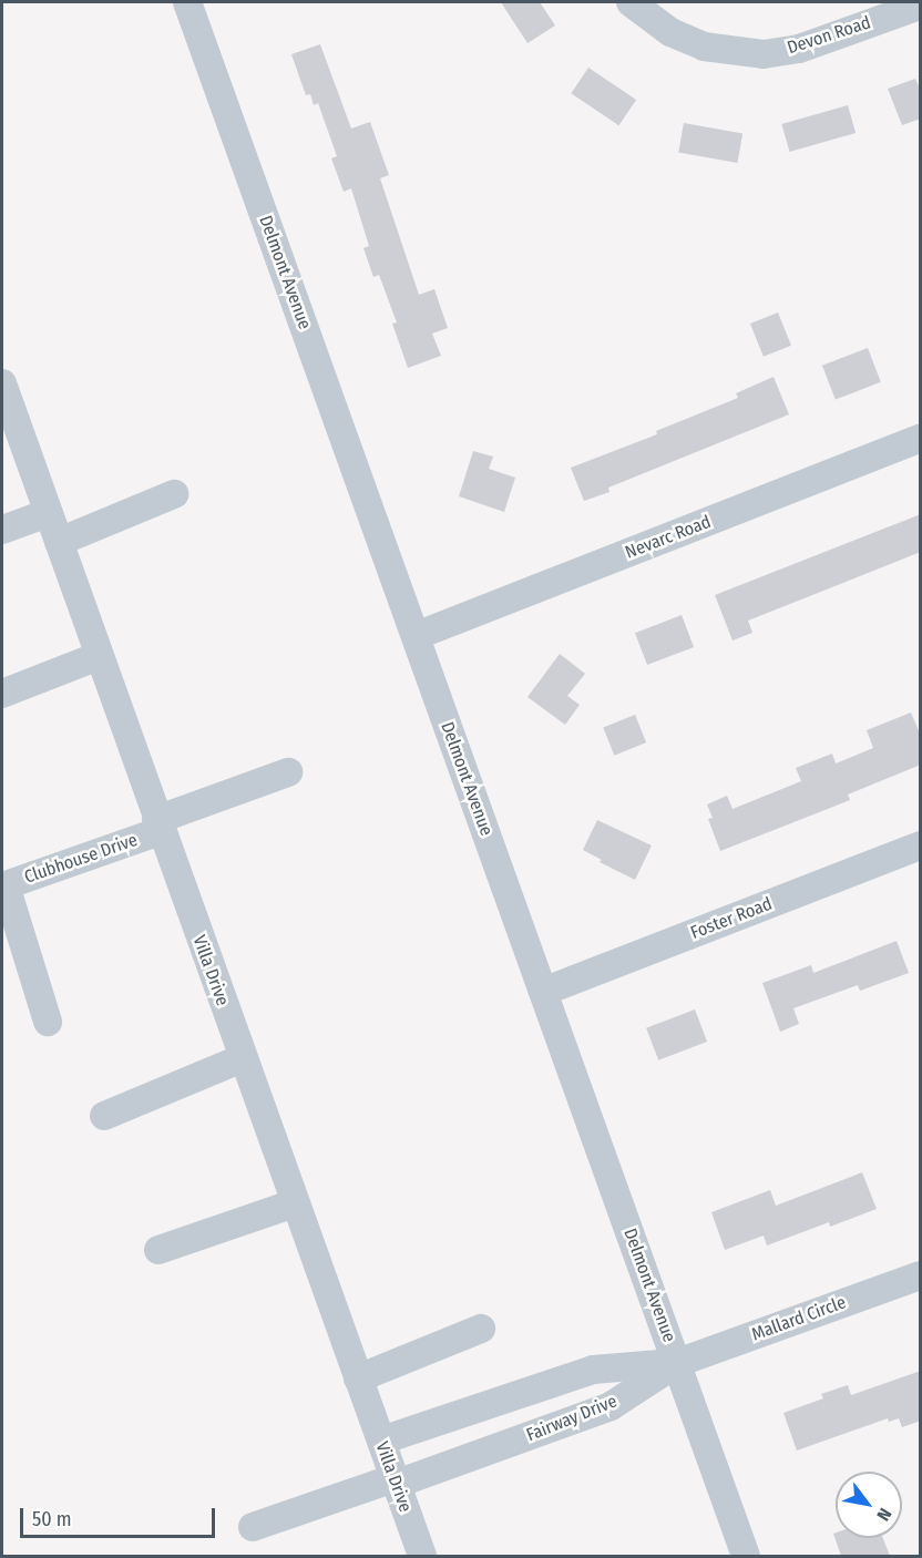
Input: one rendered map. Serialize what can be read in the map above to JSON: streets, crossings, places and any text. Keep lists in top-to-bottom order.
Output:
{
  "streets": {
    "street": [
      "Devon Road",
      "Delmont Avenue",
      "Nevarc Road",
      "Clubhouse Drive",
      "Foster Road",
      "Villa Drive",
      "Mallard Circle",
      "Fairway Drive"
    ]
  },
  "crossings": [
    ["Delmont Avenue", "Nevarc Road"],
    ["Delmont Avenue", "Foster Road"],
    ["Delmont Avenue", "Mallard Circle"],
    ["Delmont Avenue", "Fairway Drive"],
    ["Clubhouse Drive", "Villa Drive"],
    ["Villa Drive", "Fairway Drive"],
    ["Mallard Circle", "Fairway Drive"]
  ],
  "scale_bar": "50 m",
  "north": "bottom right"
}
